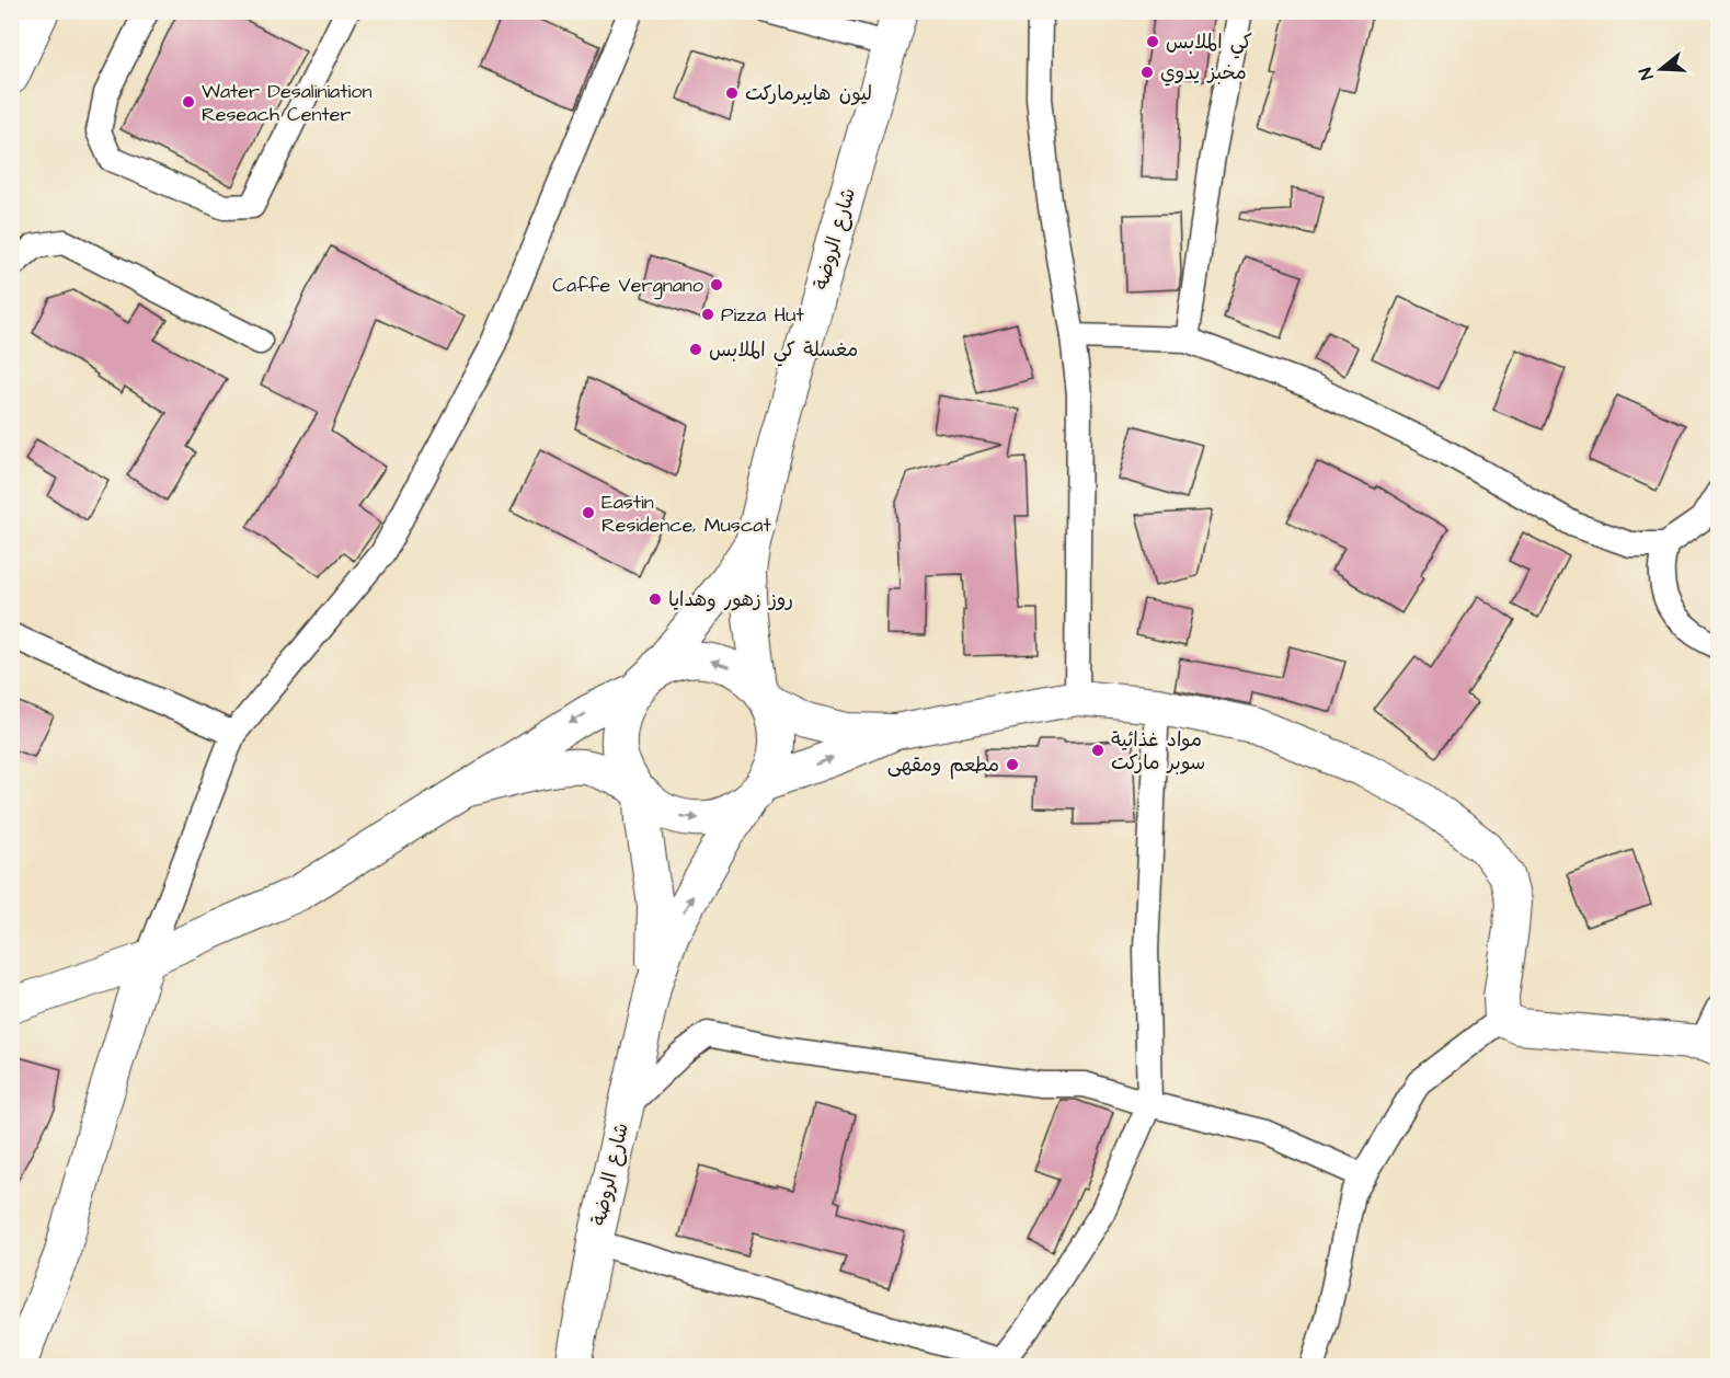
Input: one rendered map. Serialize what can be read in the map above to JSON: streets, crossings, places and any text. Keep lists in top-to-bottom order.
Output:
{
  "streets": {
    "street": ["شارع الروضة"]
  },
  "places": [
    "كي الملابس",
    "مخبز يدوي",
    "ليون هايبرماركت",
    "Water Desaliniation Reseach Center",
    "Caffe Vergnano",
    "Pizza Hut",
    "مغسلة كي الملابس",
    "Eastin Residence, Muscat",
    "روز زهور وهدايا",
    "مواد غذائية سوبر ماركت",
    "مطعم ومقهى"
  ],
  "north": "left"
}
